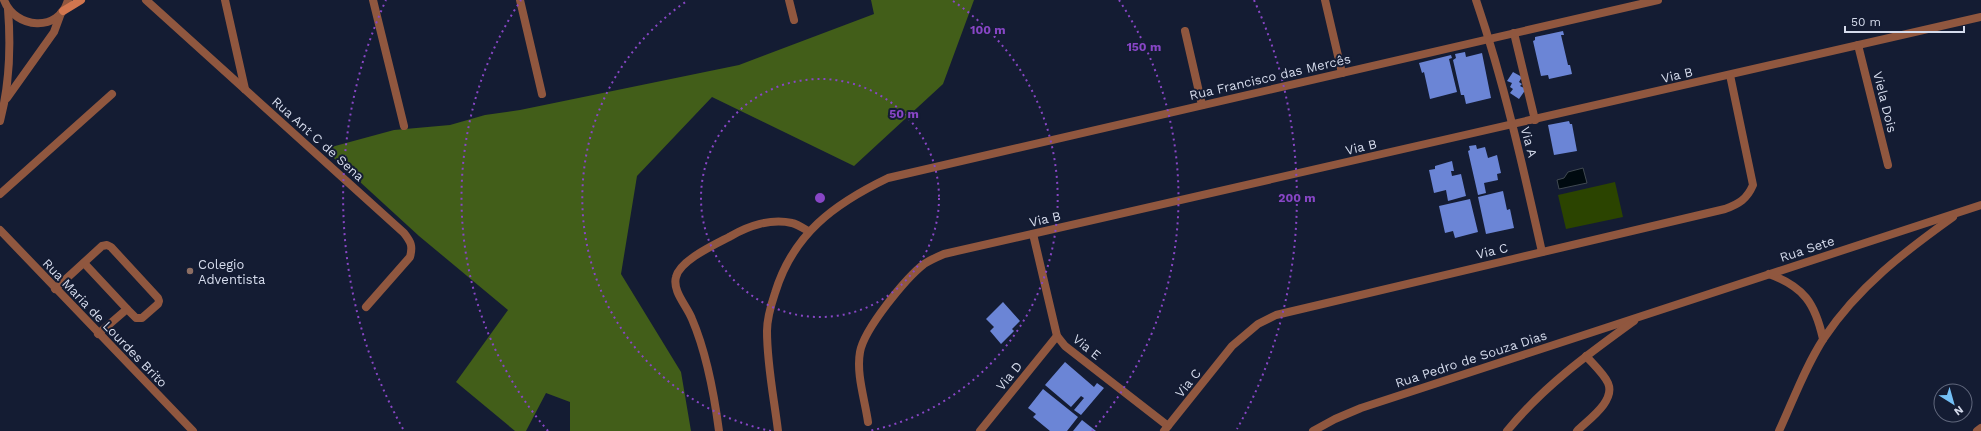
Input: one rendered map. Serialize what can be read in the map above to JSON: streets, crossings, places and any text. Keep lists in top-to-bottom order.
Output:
{
  "streets": {
    "street": [
      "Via B",
      "Rua Francisco das Mercês",
      "Viela Dois",
      "Rua Ant C de Sena",
      "Via A",
      "Rua Sete",
      "Via C",
      "Rua Maria de Lourdes Brito",
      "Via E",
      "Rua Pedro de Souza Dias",
      "Via D"
    ]
  },
  "crossings": [
    ["Via B", "Viela Dois"],
    ["Via B", "Via A"],
    ["Via B", "Via C"],
    ["Via B", "Via E"],
    ["Rua Francisco das Mercês", "Via A"],
    ["Via A", "Via C"],
    ["Rua Sete", "Rua Pedro de Souza Dias"],
    ["Via C", "Via E"],
    ["Via E", "Via D"]
  ],
  "places": ["Colegio Adventista"],
  "scale_bar": "50 m",
  "north": "bottom right",
  "rings": [
    "100 m",
    "150 m",
    "50 m",
    "200 m"
  ]
}
